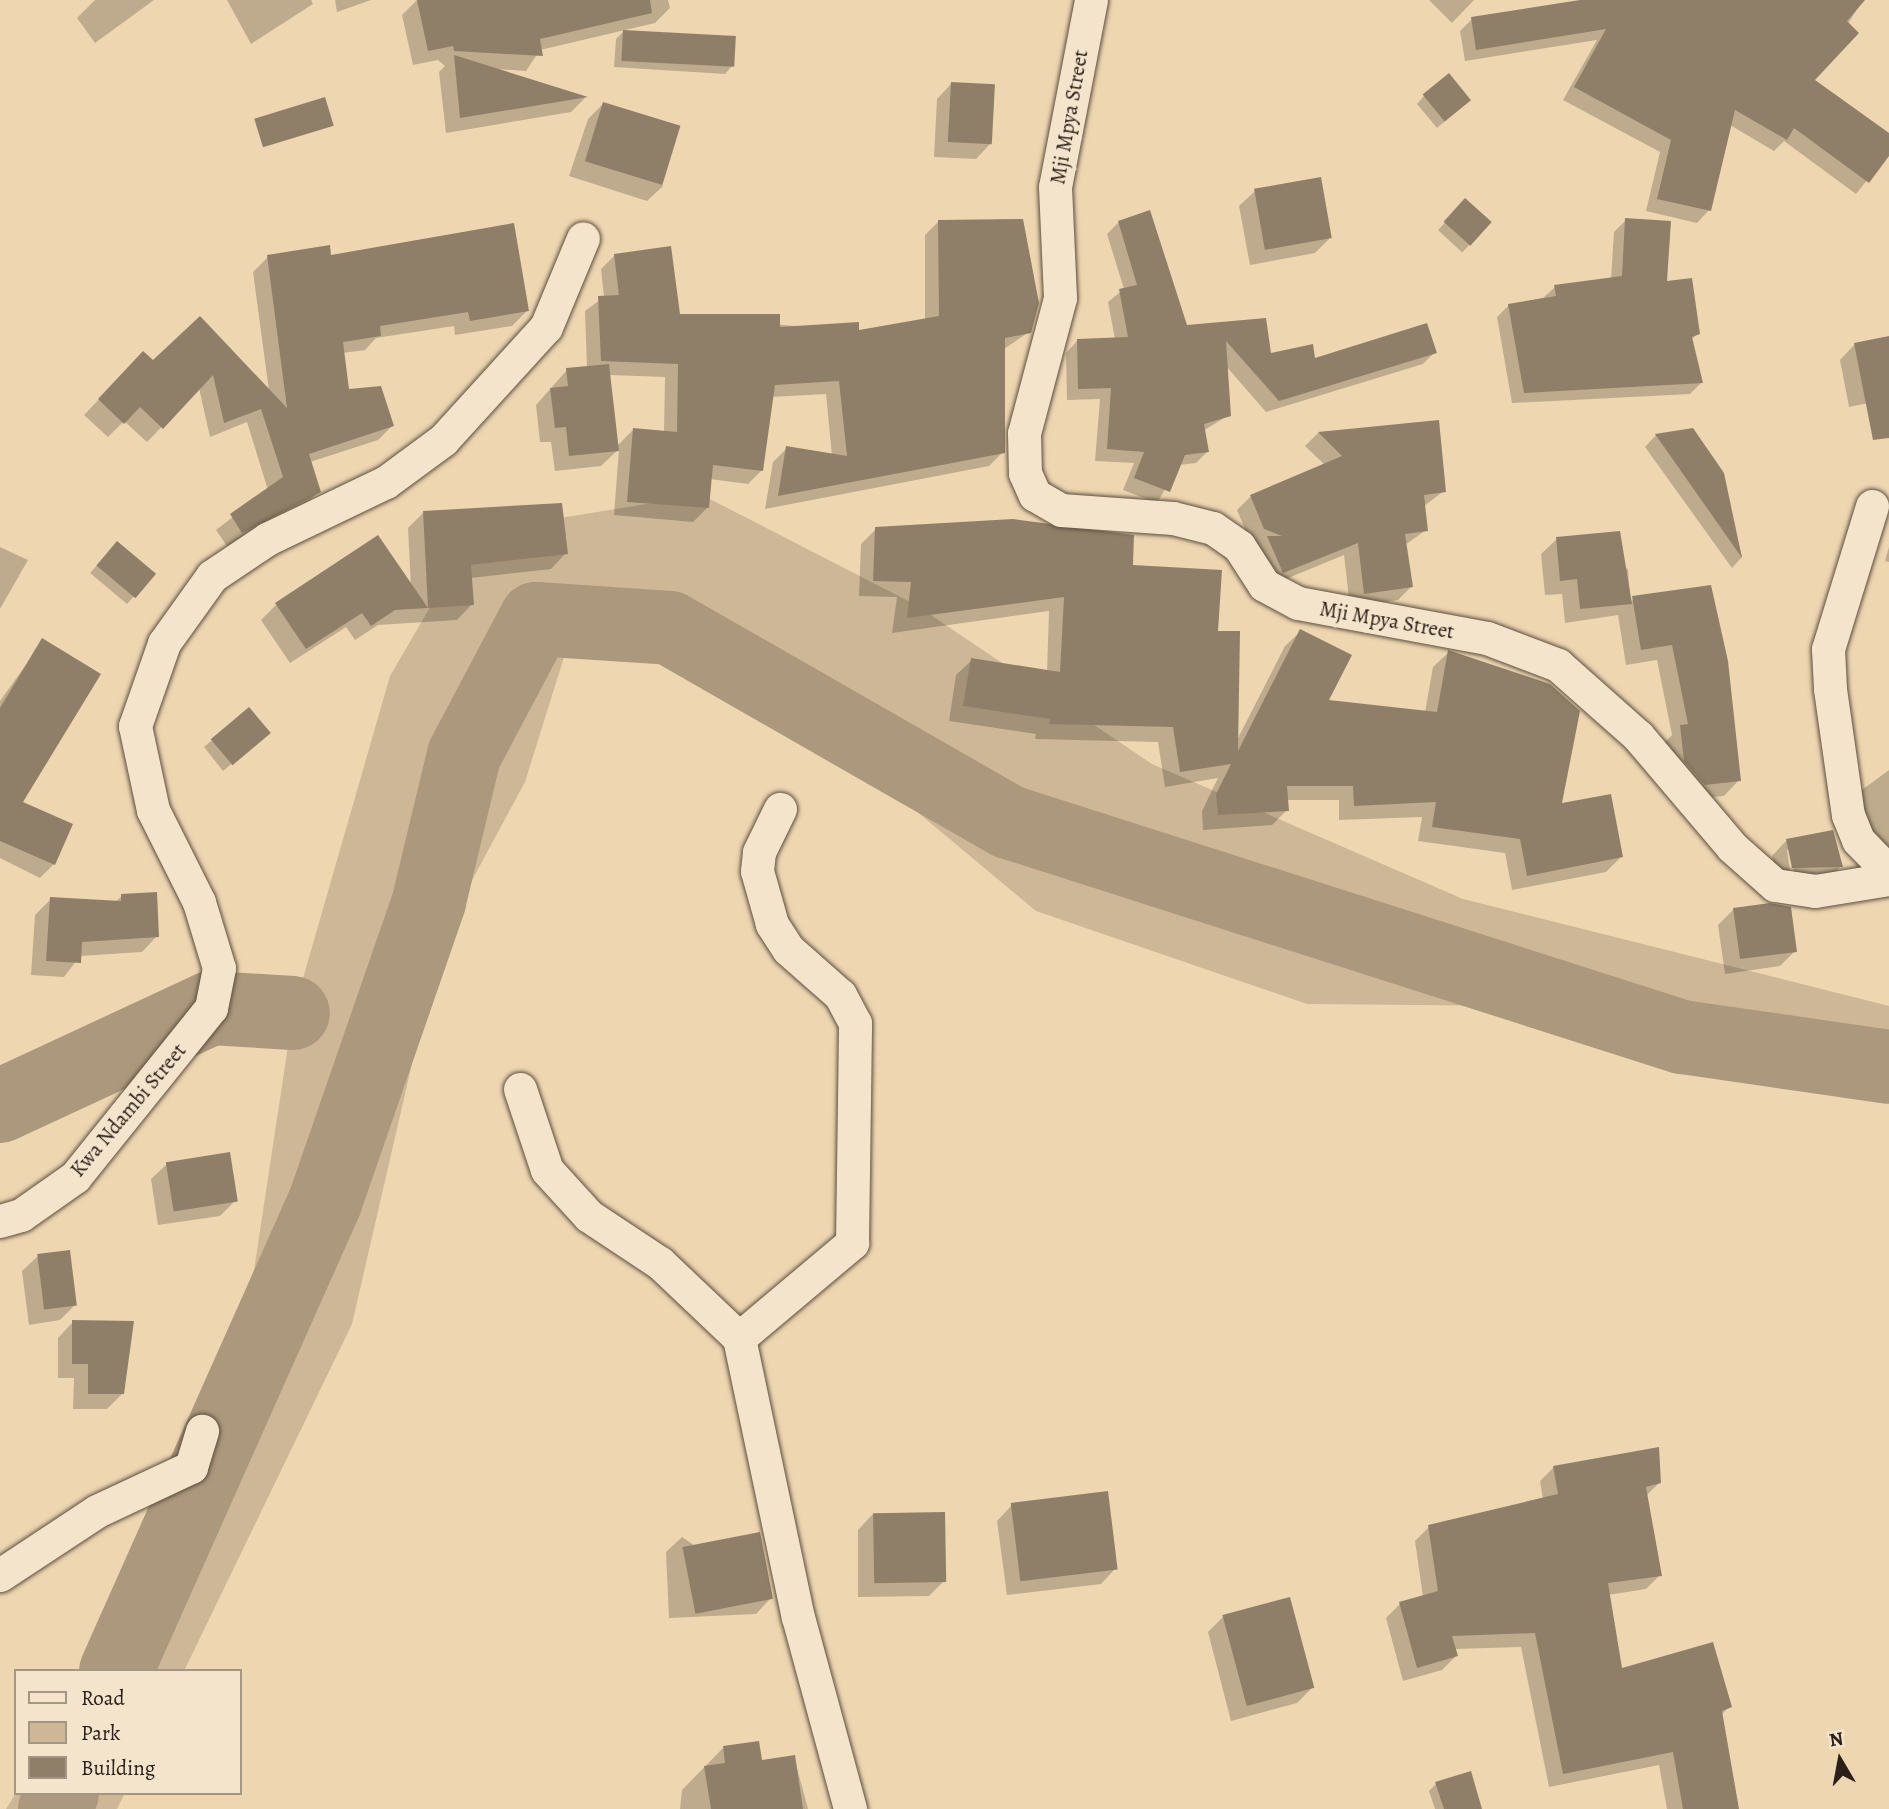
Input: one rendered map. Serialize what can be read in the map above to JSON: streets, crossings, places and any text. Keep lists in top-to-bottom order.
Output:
{
  "streets": {
    "street": ["Mji Mpya Street", "Kwa Ndambi Street"]
  },
  "legend": ["Road", "Park", "Building"],
  "north": "top"
}
